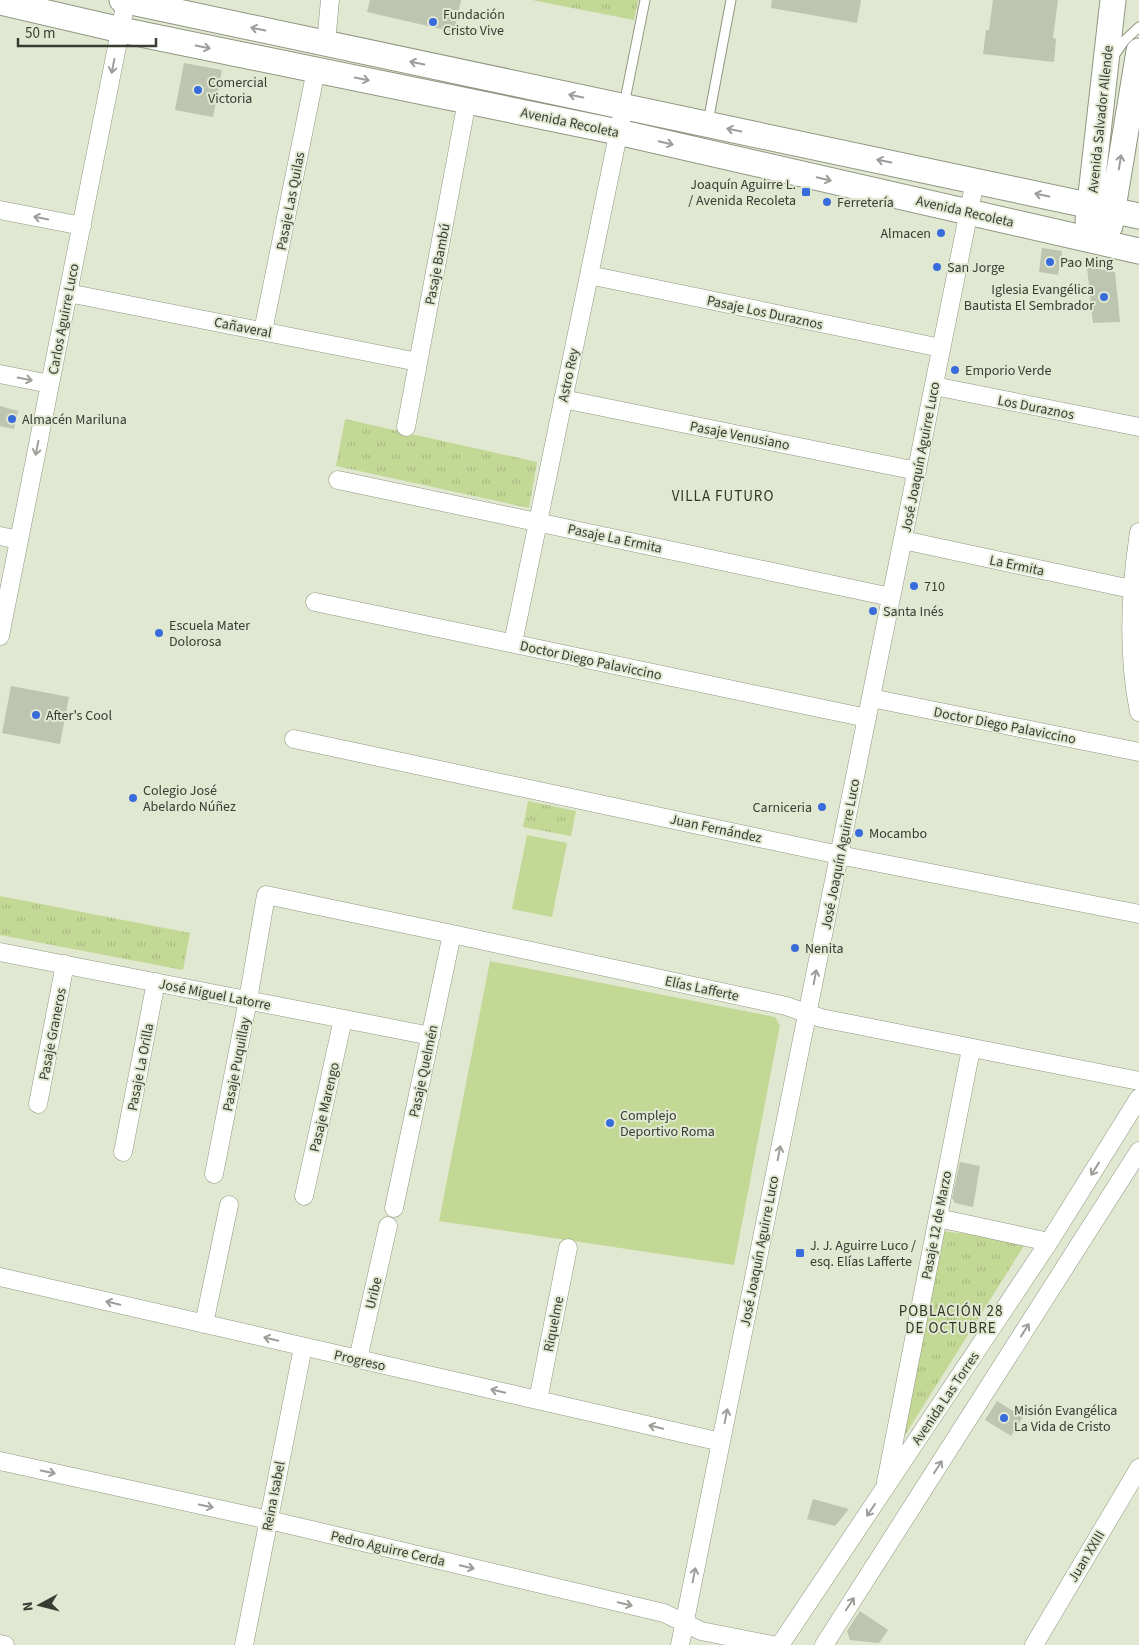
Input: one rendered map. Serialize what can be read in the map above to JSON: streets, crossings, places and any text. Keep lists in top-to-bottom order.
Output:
{
  "streets": {
    "main road": ["Avenida Salvador Allende", "Avenida Recoleta"],
    "street": [
      "Pasaje Las Quilas",
      "Pasaje Bambú",
      "Pasaje Los Duraznos",
      "Carlos Aguirre Luco",
      "Cañaveral",
      "Astro Rey",
      "Los Duraznos",
      "Pasaje Venusiano",
      "José Joaquín Aguirre Luco",
      "Pasaje La Ermita",
      "La Ermita",
      "Doctor Diego Palaviccino",
      "Juan Fernández",
      "Elías Lafferte",
      "José Miguel Latorre",
      "Pasaje Graneros",
      "Pasaje Puquillay",
      "Pasaje La Orilla",
      "Pasaje Quelmén",
      "Pasaje Marengo",
      "Pasaje 12 de Marzo",
      "Uribe",
      "Riquelme",
      "Progreso",
      "Avenida Las Torres",
      "Reina Isabel",
      "Pedro Aguirre Cerda",
      "Juan XXIII"
    ]
  },
  "crossings": [
    ["Avenida Salvador Allende", "Avenida Recoleta"],
    ["Avenida Recoleta", "Pasaje Las Quilas"],
    ["Avenida Recoleta", "Pasaje Bambú"],
    ["Avenida Recoleta", "Carlos Aguirre Luco"],
    ["Avenida Recoleta", "Astro Rey"],
    ["Avenida Recoleta", "José Joaquín Aguirre Luco"],
    ["Pasaje Las Quilas", "Cañaveral"],
    ["Pasaje Bambú", "Cañaveral"],
    ["Pasaje Los Duraznos", "Astro Rey"],
    ["Pasaje Los Duraznos", "José Joaquín Aguirre Luco"],
    ["Carlos Aguirre Luco", "Cañaveral"],
    ["Astro Rey", "Pasaje Venusiano"],
    ["Astro Rey", "Pasaje La Ermita"],
    ["Astro Rey", "Doctor Diego Palaviccino"],
    ["Los Duraznos", "José Joaquín Aguirre Luco"],
    ["Pasaje Venusiano", "José Joaquín Aguirre Luco"],
    ["José Joaquín Aguirre Luco", "Pasaje La Ermita"],
    ["José Joaquín Aguirre Luco", "La Ermita"],
    ["José Joaquín Aguirre Luco", "Doctor Diego Palaviccino"],
    ["José Joaquín Aguirre Luco", "Juan Fernández"],
    ["José Joaquín Aguirre Luco", "Elías Lafferte"],
    ["José Joaquín Aguirre Luco", "Progreso"],
    ["José Joaquín Aguirre Luco", "Pedro Aguirre Cerda"],
    ["Elías Lafferte", "Pasaje Puquillay"],
    ["Elías Lafferte", "Pasaje Quelmén"],
    ["Elías Lafferte", "Pasaje 12 de Marzo"],
    ["José Miguel Latorre", "Pasaje Graneros"],
    ["José Miguel Latorre", "Pasaje Puquillay"],
    ["José Miguel Latorre", "Pasaje La Orilla"],
    ["José Miguel Latorre", "Pasaje Quelmén"],
    ["José Miguel Latorre", "Pasaje Marengo"],
    ["Pasaje 12 de Marzo", "Avenida Las Torres"],
    ["Uribe", "Progreso"],
    ["Riquelme", "Progreso"],
    ["Progreso", "Reina Isabel"],
    ["Reina Isabel", "Pedro Aguirre Cerda"]
  ],
  "one_way": [
    "Carlos Aguirre Luco",
    "José Joaquín Aguirre Luco",
    "Progreso",
    "Pedro Aguirre Cerda"
  ],
  "districts": ["VILLA FUTURO", "POBLACIÓN 28 DE OCTUBRE"],
  "places": {
    "other": [
      "Fundación Cristo Vive",
      "Comercial Victoria",
      "Ferretería",
      "Almacen",
      "Pao Ming",
      "San Jorge",
      "Iglesia Evangélica Bautista El Sembrador",
      "Emporio Verde",
      "Almacén Mariluna",
      "710",
      "Santa Inés",
      "Escuela Mater Dolorosa",
      "After's Cool",
      "Colegio José Abelardo Núñez",
      "Carniceria",
      "Mocambo",
      "Nenita",
      "Complejo Deportivo Roma",
      "Misión Evangélica La Vida de Cristo"
    ],
    "transit": ["Joaquín Aguirre L. / Avenida Recoleta", "J. J. Aguirre Luco / esq. Elías Lafferte"]
  },
  "scale_bar": "50 m",
  "north": "left"
}
